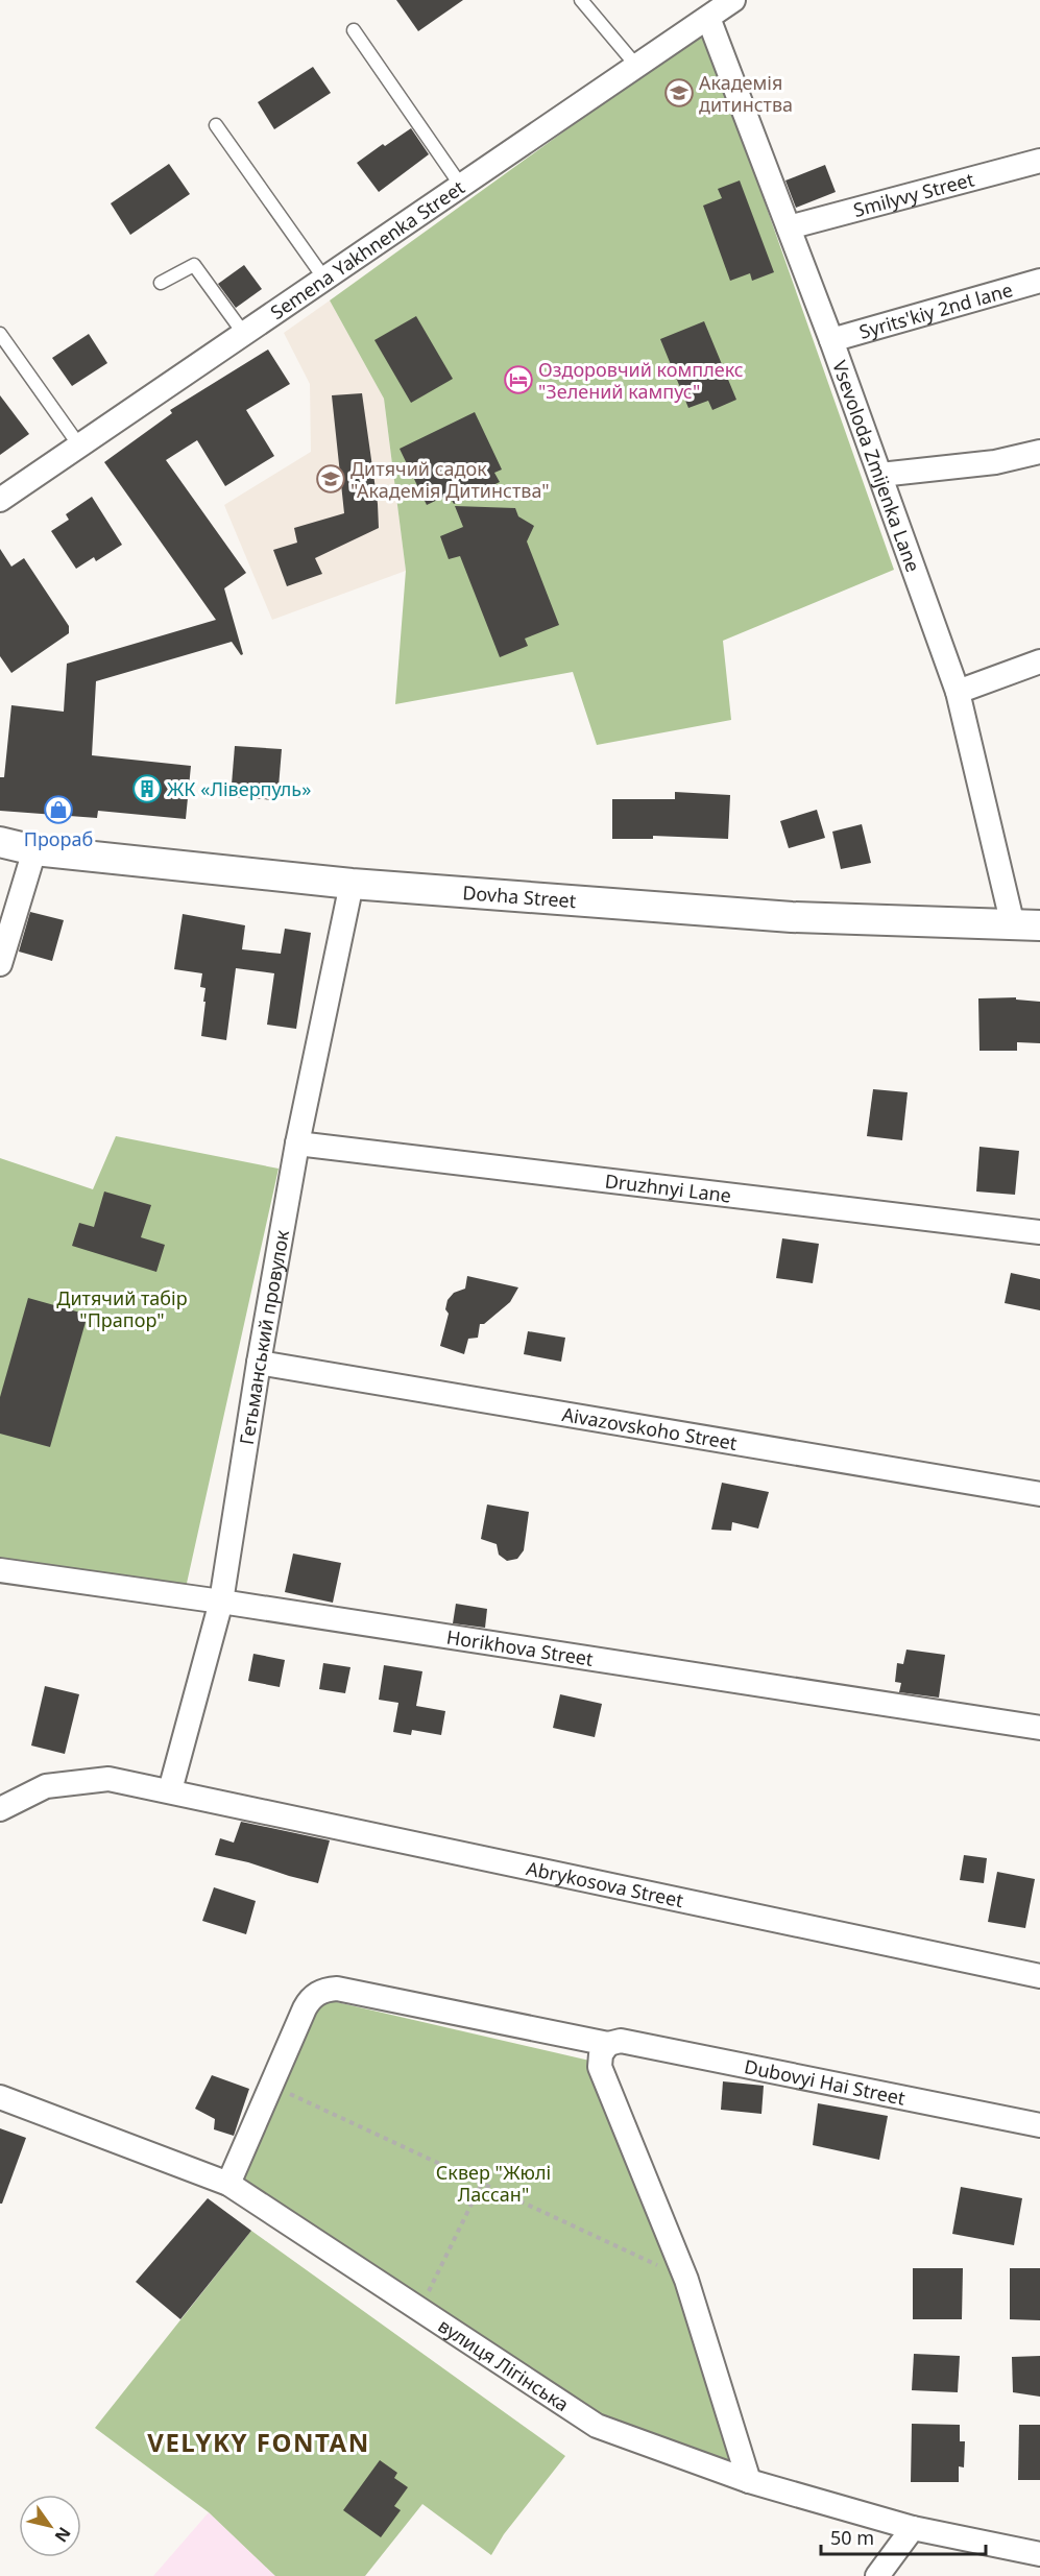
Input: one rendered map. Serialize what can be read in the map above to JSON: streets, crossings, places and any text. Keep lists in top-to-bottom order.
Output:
{
  "streets": {
    "street": [
      "Smilyvy Street",
      "Semena Yakhnenka Street",
      "Syrits'kiy 2nd lane",
      "Vsevoloda Zmijenka Lane",
      "Dovha Street",
      "Druzhnyi Lane",
      "Гетьманський провулок",
      "Aivazovskoho Street",
      "Horikhova Street",
      "Abrykosova Street",
      "Dubovyi Hai Street",
      "вулиця Лігінська"
    ]
  },
  "crossings": [
    ["Smilyvy Street", "Vsevoloda Zmijenka Lane"],
    ["Semena Yakhnenka Street", "Vsevoloda Zmijenka Lane"],
    ["Syrits'kiy 2nd lane", "Vsevoloda Zmijenka Lane"],
    ["Vsevoloda Zmijenka Lane", "Dovha Street"],
    ["Dovha Street", "Гетьманський провулок"],
    ["Druzhnyi Lane", "Гетьманський провулок"],
    ["Гетьманський провулок", "Aivazovskoho Street"],
    ["Гетьманський провулок", "Horikhova Street"],
    ["Гетьманський провулок", "Abrykosova Street"],
    ["Dubovyi Hai Street", "вулиця Лігінська"]
  ],
  "districts": ["VELYKY FONTAN"],
  "parks": ["Дитячий табір \"Прапор\"", "Сквер \"Жюлі Лассан\""],
  "places": {
    "school or university": ["Академія дитинства", "Дитячий садок \"Академія Дитинства\""],
    "hotel": ["Оздоровчий комплекс \"Зелений кампус\""],
    "building": ["ЖК «Ліверпуль»"],
    "shop": ["Прораб"]
  },
  "scale_bar": "50 m",
  "north": "bottom right"
}
